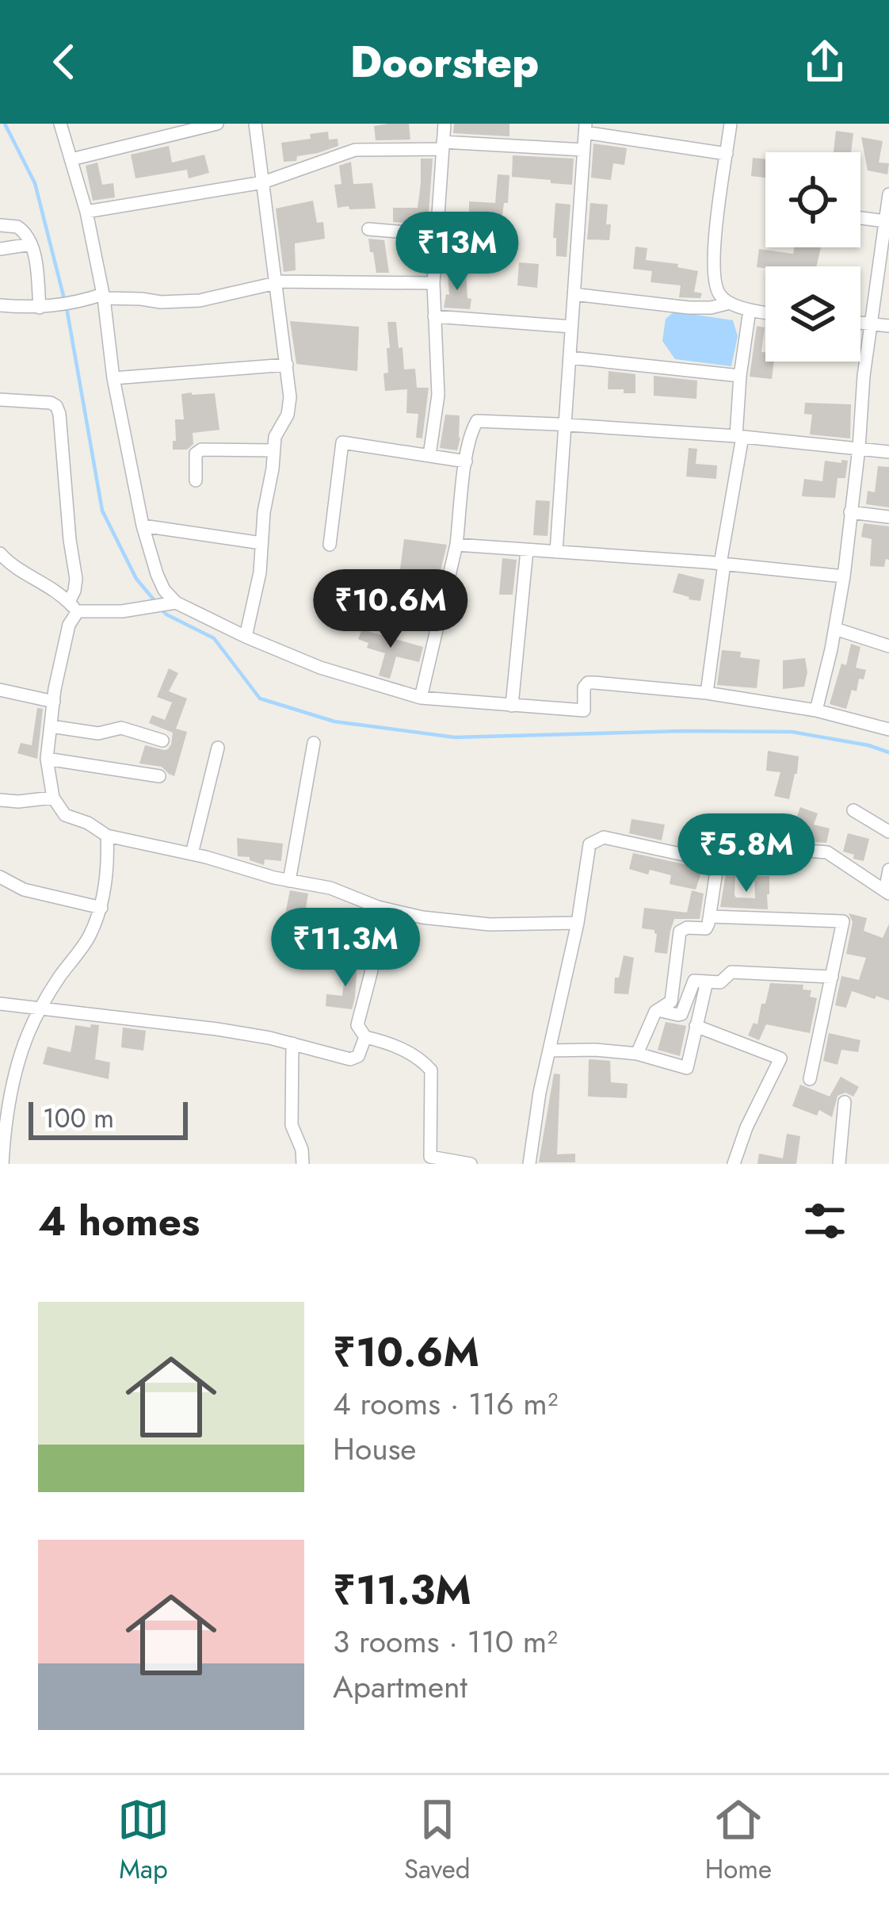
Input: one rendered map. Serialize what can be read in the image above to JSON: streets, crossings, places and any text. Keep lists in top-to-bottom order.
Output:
{
  "scale_bar": "100 m",
  "page": {
    "header": "Doorstep",
    "price": [
      "₹13M",
      "₹10.6M",
      "₹5.8M",
      "₹11.3M"
    ],
    "scale": "100 m",
    "heading": "4 homes",
    "list": [
      {
        "name": "₹10.6M",
        "note": "4 rooms · 116 m² · House"
      },
      {
        "name": "₹11.3M",
        "note": "3 rooms · 110 m² · Apartment"
      }
    ],
    "tabs": ["Map", "Saved", "Home"]
  }
}
